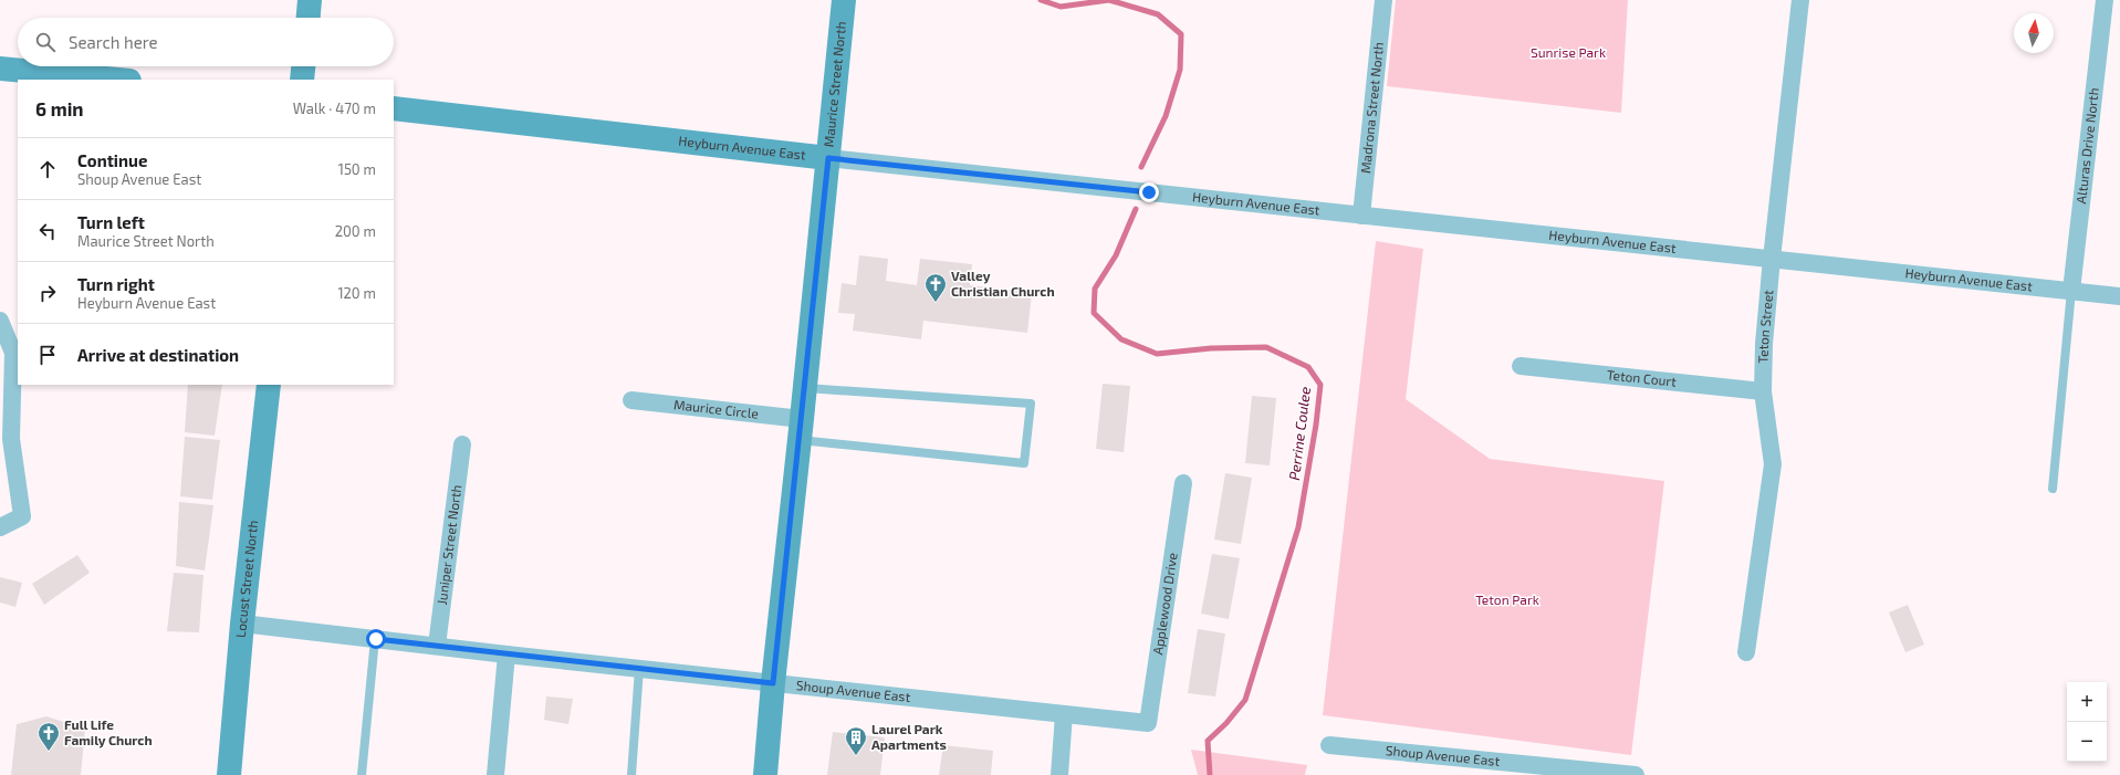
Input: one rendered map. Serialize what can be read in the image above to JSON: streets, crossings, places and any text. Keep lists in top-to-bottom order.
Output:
{
  "streets": {
    "street": [
      "Maurice Street North",
      "Madrona Street North",
      "Alturas Drive North",
      "Heyburn Avenue East",
      "Teton Street",
      "Teton Court",
      "Maurice Circle",
      "Juniper Street North",
      "Locust Street North",
      "Applewood Drive",
      "Shoup Avenue East"
    ]
  },
  "crossings": [
    ["Maurice Street North", "Heyburn Avenue East"],
    ["Maurice Street North", "Maurice Circle"],
    ["Maurice Street North", "Shoup Avenue East"],
    ["Madrona Street North", "Heyburn Avenue East"],
    ["Alturas Drive North", "Heyburn Avenue East"],
    ["Heyburn Avenue East", "Teton Street"],
    ["Teton Street", "Teton Court"],
    ["Juniper Street North", "Shoup Avenue East"],
    ["Locust Street North", "Shoup Avenue East"],
    ["Applewood Drive", "Shoup Avenue East"]
  ],
  "water": ["Perrine Coulee"],
  "parks": ["Sunrise Park", "Teton Park"],
  "places": {
    "church": ["Valley Christian Church", "Full Life Family Church"],
    "building": ["Laurel Park Apartments"]
  },
  "north": "top",
  "page": {
    "search": "Search here",
    "heading": ["6 min", "Walk · 470 m"],
    "list": [
      ["Continue", "Shoup Avenue East", "150 m"],
      ["Turn left", "Maurice Street North", "200 m"],
      ["Turn right", "Heyburn Avenue East", "120 m"],
      "Arrive at destination"
    ],
    "map_buttons": ["+", "−"]
  }
}
